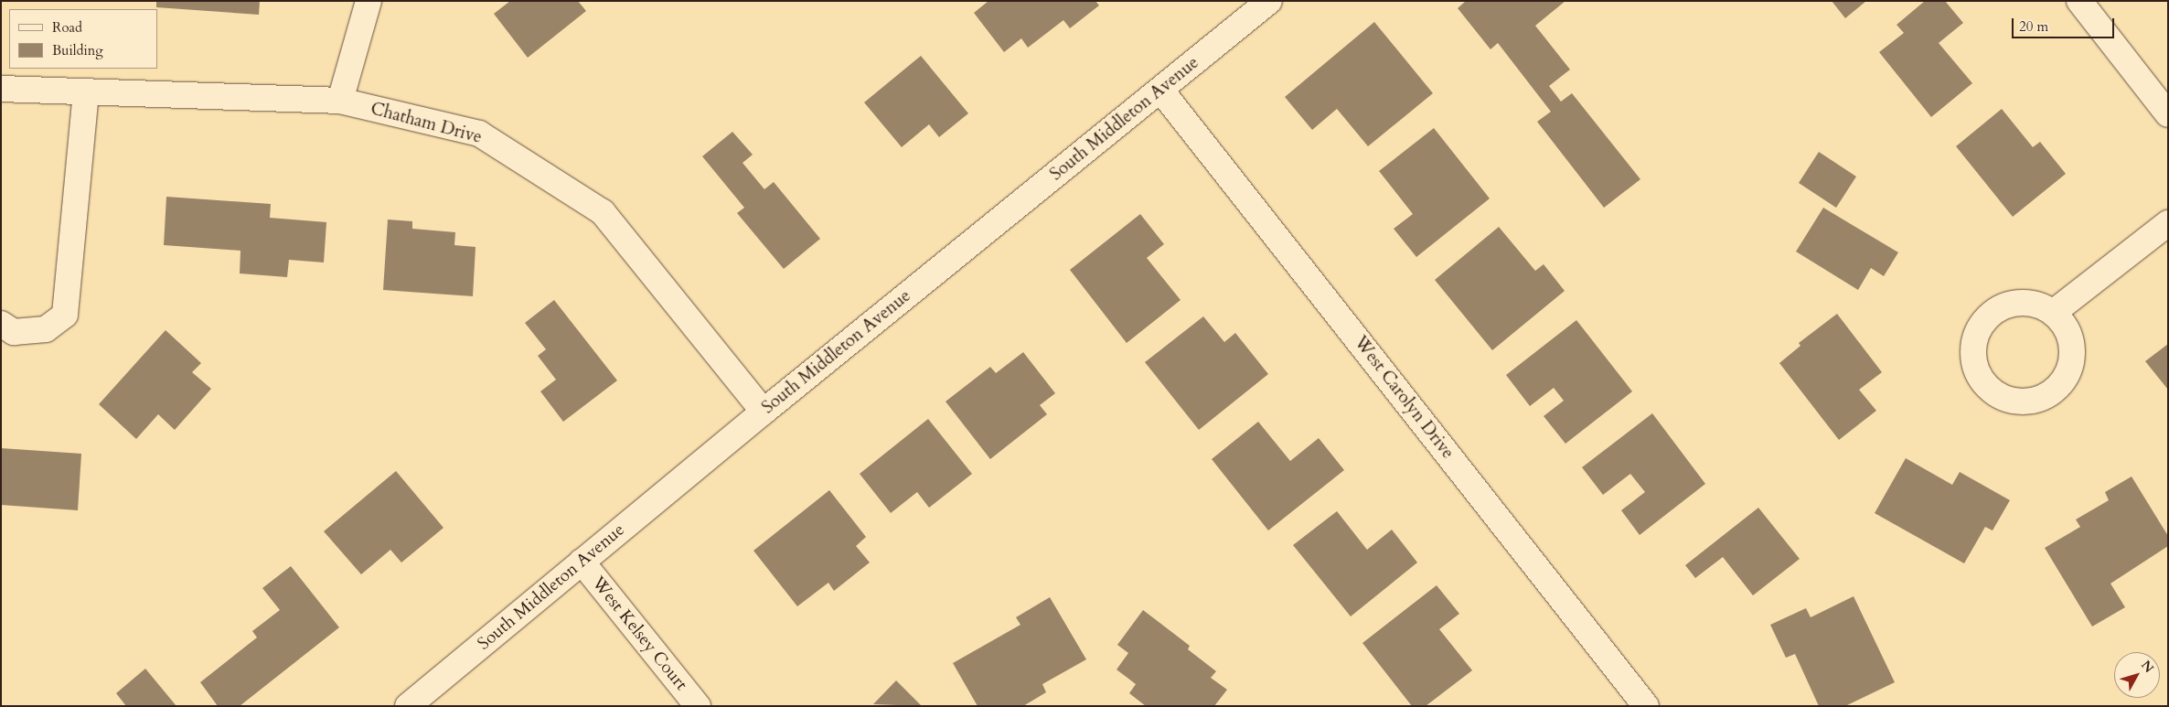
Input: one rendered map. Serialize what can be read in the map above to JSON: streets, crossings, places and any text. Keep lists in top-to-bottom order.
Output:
{
  "streets": {
    "street": [
      "South Middleton Avenue",
      "Chatham Drive",
      "West Carolyn Drive",
      "West Kelsey Court"
    ]
  },
  "crossings": [
    ["South Middleton Avenue", "Chatham Drive"],
    ["South Middleton Avenue", "West Carolyn Drive"],
    ["South Middleton Avenue", "West Kelsey Court"]
  ],
  "legend": ["Road", "Building"],
  "scale_bar": "20 m",
  "north": "top right"
}
